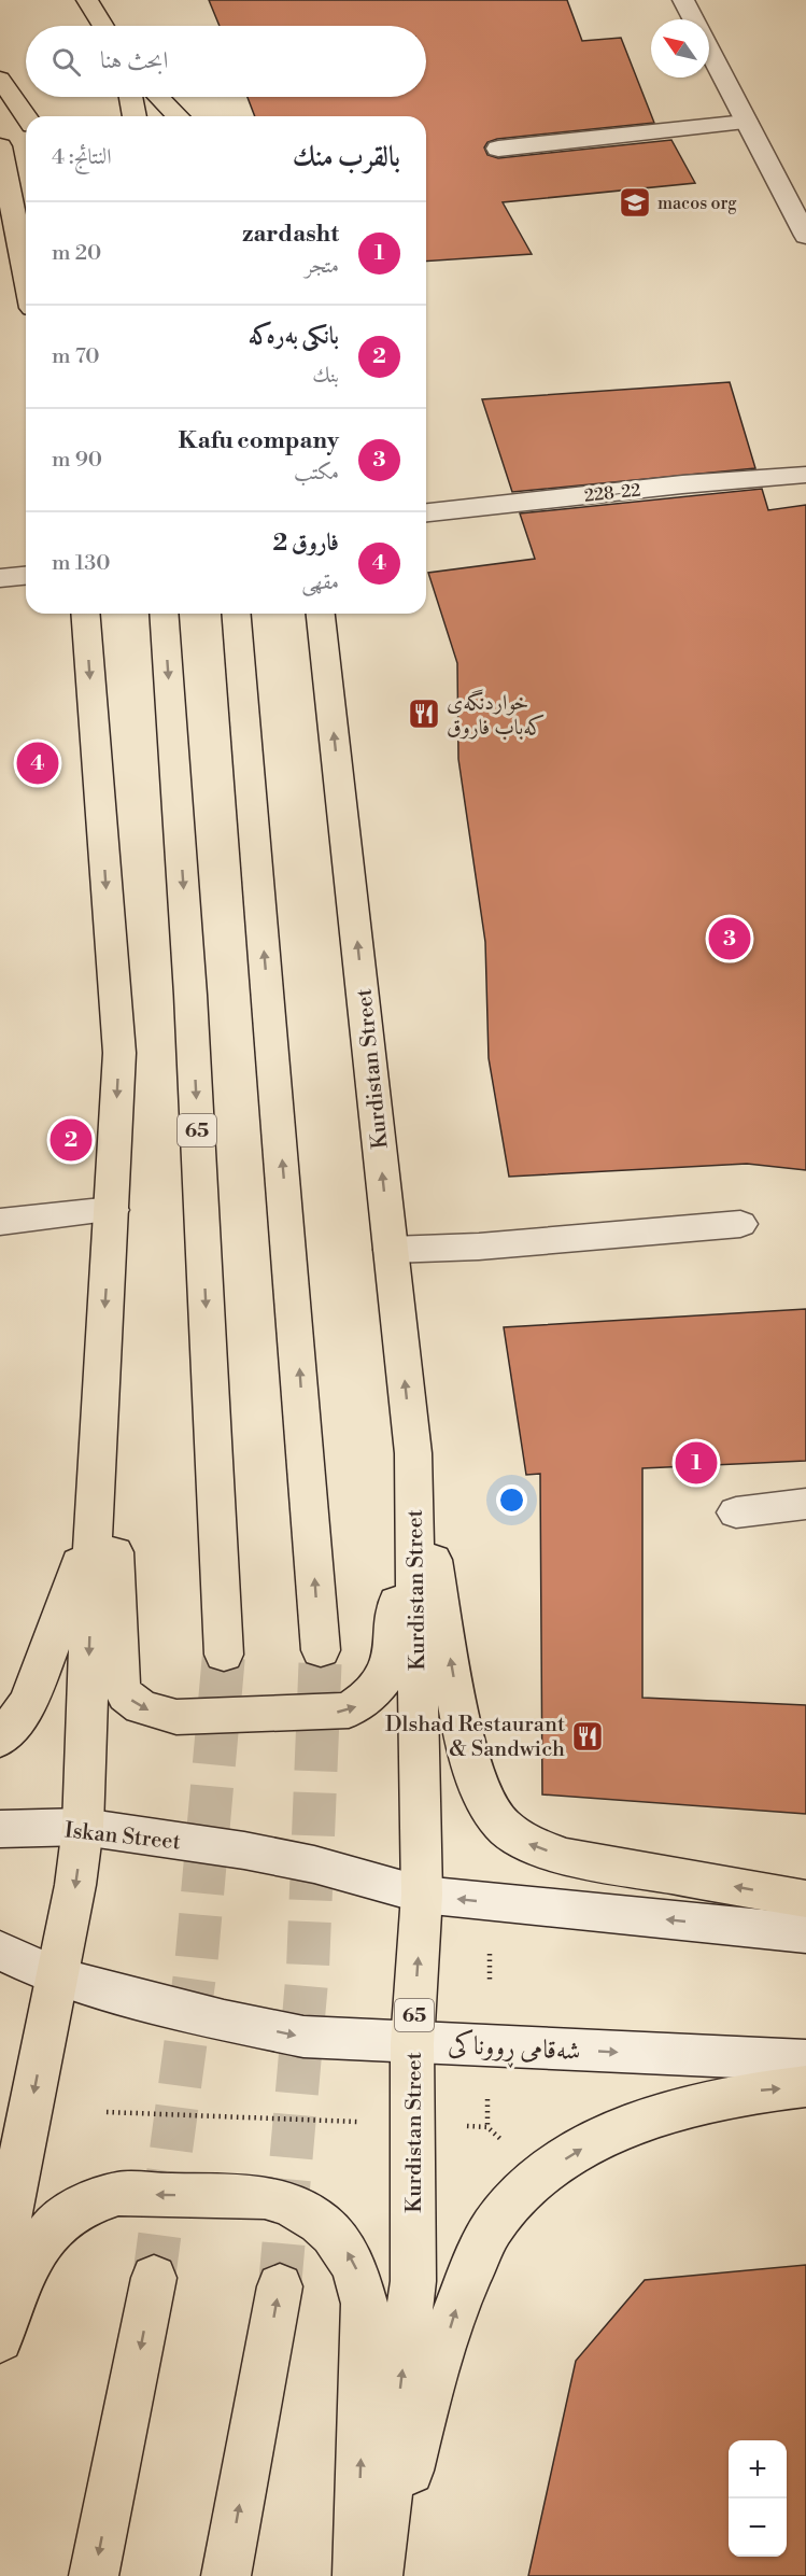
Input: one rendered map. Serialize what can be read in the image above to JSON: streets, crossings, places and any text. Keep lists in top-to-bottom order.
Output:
{
  "streets": {
    "highway": ["Kurdistan Street", "65"],
    "main road": ["228-22", "Iskan Street", "شەقامی ڕووناکی"]
  },
  "crossings": [
    ["Kurdistan Street", "Iskan Street"],
    ["Kurdistan Street", "شەقامی ڕووناکی"]
  ],
  "places": {
    "school or university": ["macos org"],
    "restaurant": ["خواردنگەی کەباب فاروق", "Dlshad Restaurant & Sandwich"]
  },
  "north": "top left",
  "page": {
    "search": "ابحث هنا",
    "heading": ["بالقرب منك", "النتائج: 4"],
    "list": [
      {
        "mark": "1",
        "name": "zardasht",
        "note": "متجر",
        "value": "20 m"
      },
      {
        "mark": "2",
        "name": "بانکی بەرەکە",
        "note": "بنك",
        "value": "70 m"
      },
      {
        "mark": "3",
        "name": "Kafu company",
        "note": "مكتب",
        "value": "90 m"
      },
      {
        "mark": "4",
        "name": "فاروق 2",
        "note": "مقهى",
        "value": "130 m"
      }
    ],
    "pins": [
      "4",
      "3",
      "2",
      "1"
    ],
    "map_buttons": ["+", "−"]
  }
}
